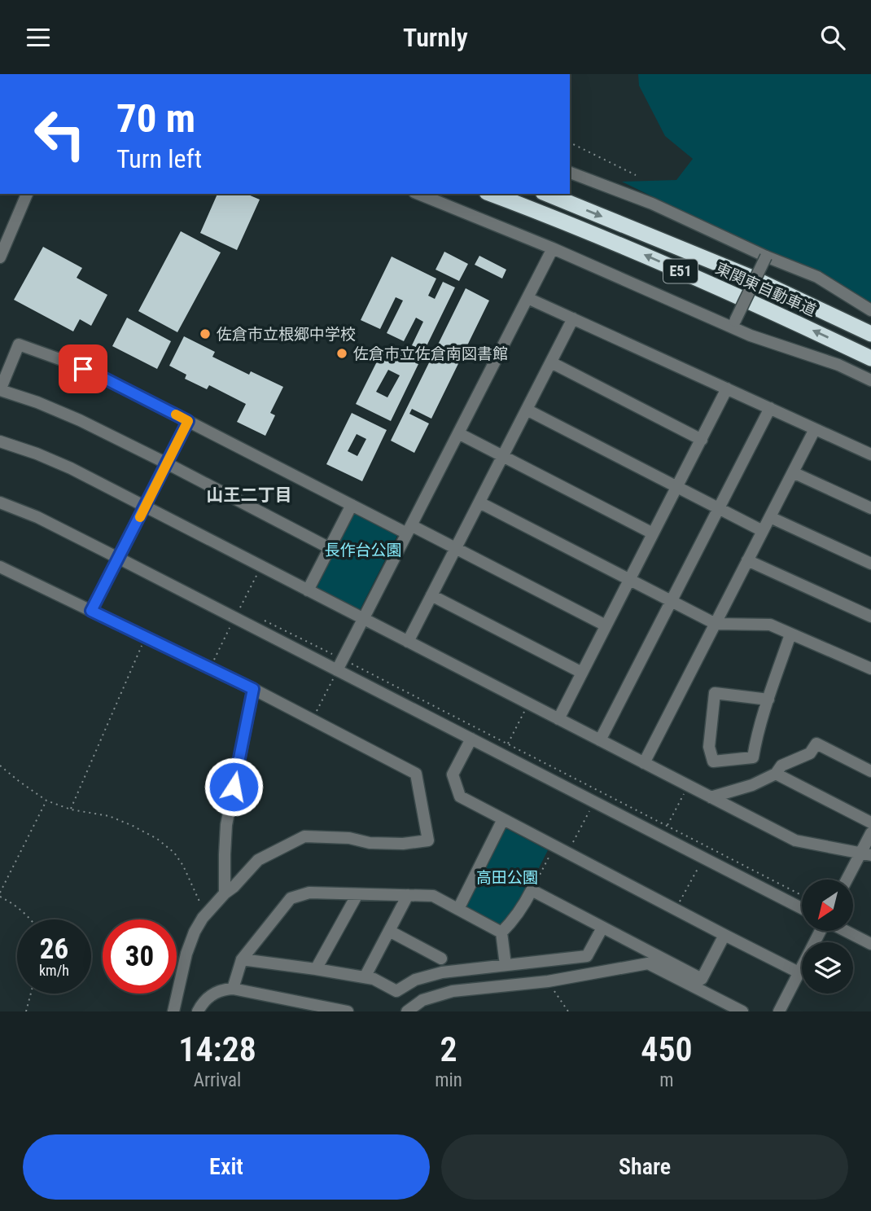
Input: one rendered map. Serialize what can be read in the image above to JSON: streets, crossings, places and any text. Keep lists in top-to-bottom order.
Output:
{
  "streets": {
    "highway": ["E51", "東関東自動車道"]
  },
  "districts": ["山王二丁目"],
  "parks": ["長作台公園", "高田公園"],
  "places": ["佐倉市立根郷中学校", "佐倉市立佐倉南図書館"],
  "north": "bottom left",
  "page": {
    "header": "Turnly",
    "turn": ["70 m", "Turn left"],
    "speed": "26 km/h",
    "limit": "30",
    "eta": [
      "14:28",
      "Arrival",
      "2",
      "min",
      "450",
      "m"
    ],
    "buttons": ["Exit", "Share"]
  }
}
